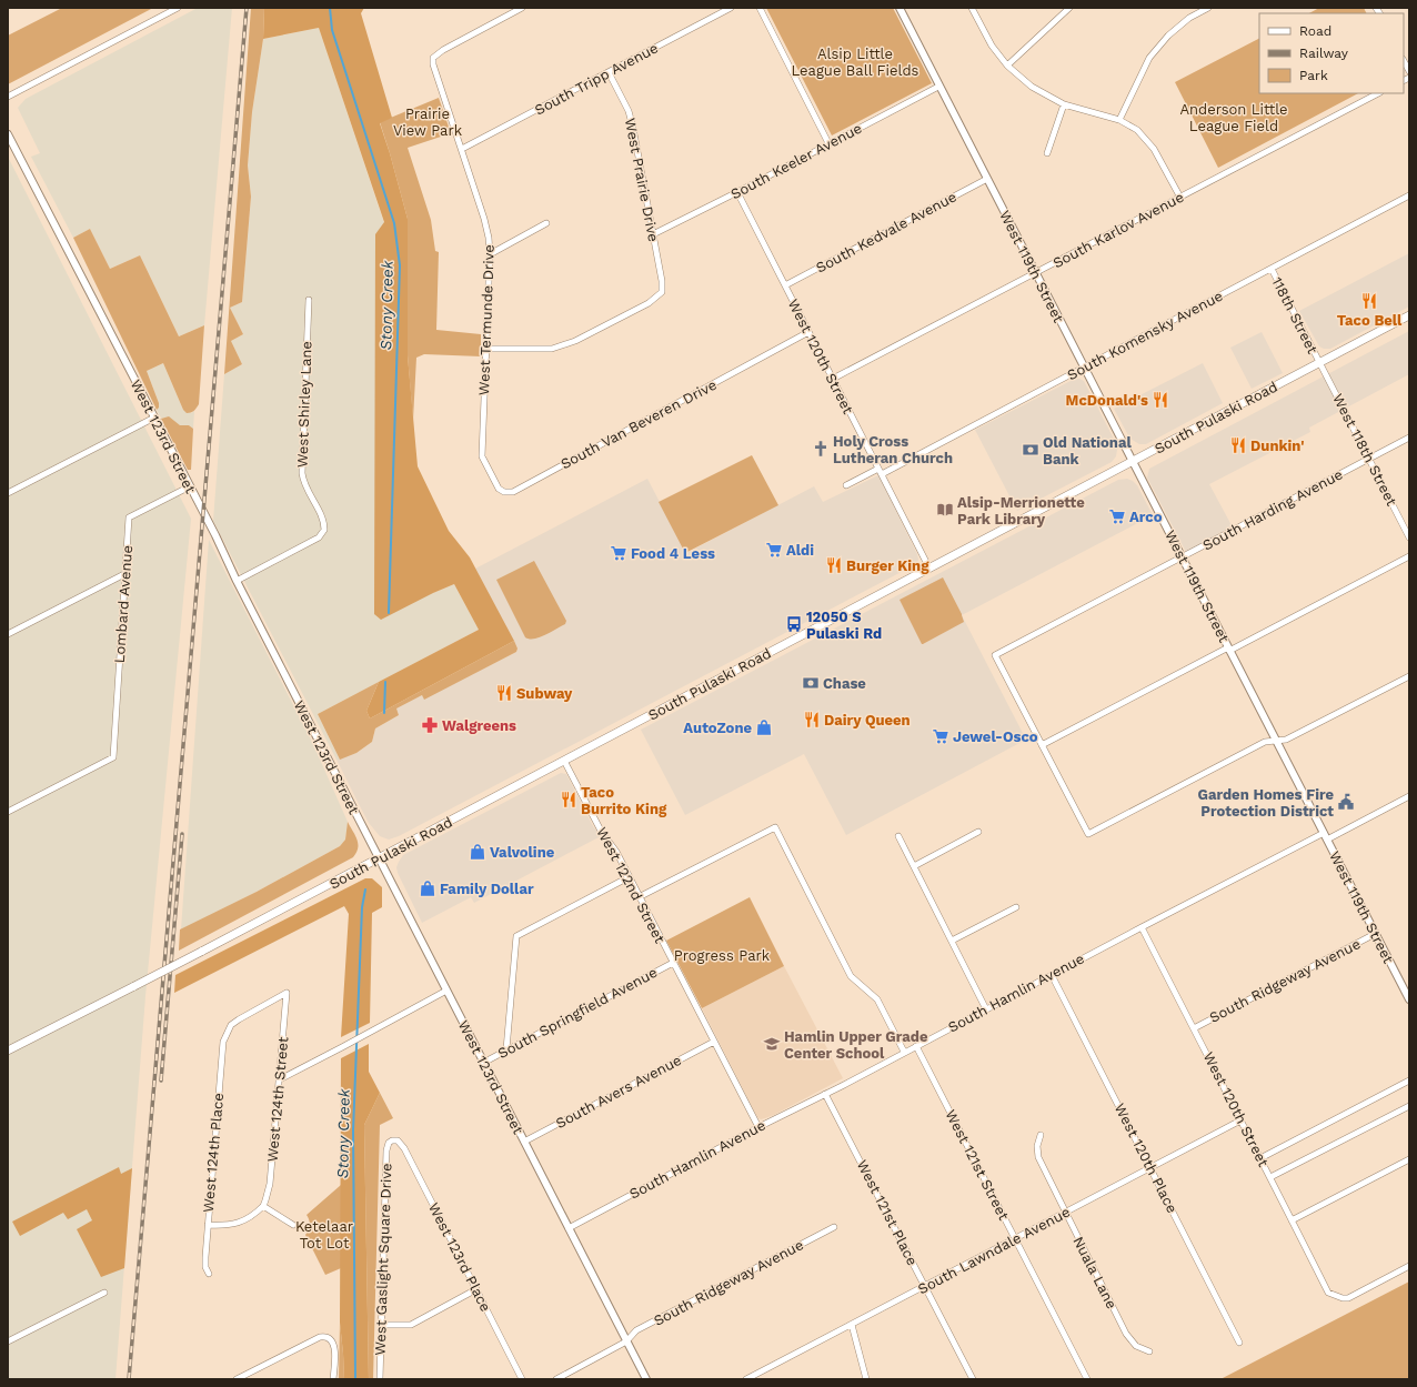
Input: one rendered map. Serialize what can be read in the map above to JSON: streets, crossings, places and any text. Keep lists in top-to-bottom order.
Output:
{
  "streets": {
    "main road": ["South Pulaski Road"],
    "street": [
      "South Tripp Avenue",
      "South Keeler Avenue",
      "West Prairie Drive",
      "South Karlov Avenue",
      "South Kedvale Avenue",
      "West 119th Street",
      "118th Street",
      "West Termunde Drive",
      "South Komensky Avenue",
      "West 120th Street",
      "West Shirley Lane",
      "South Van Beveren Drive",
      "West 123rd Street",
      "West 118th Street",
      "South Harding Avenue",
      "Lombard Avenue",
      "West 122nd Street",
      "South Ridgeway Avenue",
      "South Hamlin Avenue",
      "South Springfield Avenue",
      "South Avers Avenue",
      "West 124th Street",
      "West 124th Place",
      "West 120th Place",
      "West 121st Street",
      "West 121st Place",
      "South Lawndale Avenue",
      "West 123rd Place",
      "West Gaslight Square Drive",
      "Nuala Lane"
    ]
  },
  "crossings": [
    ["South Tripp Avenue", "West Prairie Drive"],
    ["South Tripp Avenue", "West Termunde Drive"],
    ["South Keeler Avenue", "West Prairie Drive"],
    ["South Keeler Avenue", "West 119th Street"],
    ["South Keeler Avenue", "West 120th Street"],
    ["West Prairie Drive", "West Termunde Drive"],
    ["South Karlov Avenue", "West 119th Street"],
    ["South Karlov Avenue", "West 120th Street"],
    ["South Kedvale Avenue", "West 119th Street"],
    ["South Kedvale Avenue", "West 120th Street"],
    ["West 119th Street", "South Komensky Avenue"],
    ["West 119th Street", "South Pulaski Road"],
    ["West 119th Street", "South Harding Avenue"],
    ["West 119th Street", "South Ridgeway Avenue"],
    ["West 119th Street", "South Hamlin Avenue"],
    ["118th Street", "South Komensky Avenue"],
    ["118th Street", "South Pulaski Road"],
    ["118th Street", "West 118th Street"],
    ["West Termunde Drive", "South Van Beveren Drive"],
    ["South Komensky Avenue", "West 120th Street"],
    ["West 120th Street", "South Pulaski Road"],
    ["West 120th Street", "South Van Beveren Drive"],
    ["West 120th Street", "South Ridgeway Avenue"],
    ["West 120th Street", "South Hamlin Avenue"],
    ["West 120th Street", "South Lawndale Avenue"],
    ["West Shirley Lane", "West 123rd Street"],
    ["South Pulaski Road", "West 123rd Street"],
    ["South Pulaski Road", "West 118th Street"],
    ["South Pulaski Road", "West 122nd Street"],
    ["West 123rd Street", "Lombard Avenue"],
    ["West 123rd Street", "South Ridgeway Avenue"],
    ["West 123rd Street", "South Hamlin Avenue"],
    ["West 123rd Street", "South Springfield Avenue"],
    ["West 123rd Street", "South Avers Avenue"],
    ["West 118th Street", "South Harding Avenue"],
    ["West 122nd Street", "South Hamlin Avenue"],
    ["West 122nd Street", "South Springfield Avenue"],
    ["West 122nd Street", "South Avers Avenue"],
    ["South Hamlin Avenue", "West 120th Place"],
    ["South Hamlin Avenue", "West 121st Street"],
    ["South Hamlin Avenue", "West 121st Place"],
    ["West 124th Street", "West 124th Place"],
    ["West 120th Place", "South Lawndale Avenue"],
    ["West 121st Street", "South Lawndale Avenue"],
    ["West 121st Place", "South Lawndale Avenue"],
    ["South Lawndale Avenue", "Nuala Lane"],
    ["West 123rd Place", "West Gaslight Square Drive"]
  ],
  "water": ["Stony Creek"],
  "parks": [
    "Alsip Little League Ball Fields",
    "Anderson Little League Field",
    "Prairie View Park",
    "Progress Park",
    "Ketelaar Tot Lot"
  ],
  "places": {
    "restaurant": [
      "Taco Bell",
      "McDonald's",
      "Dunkin'",
      "Burger King",
      "Subway",
      "Dairy Queen",
      "Taco Burrito King"
    ],
    "church": ["Holy Cross Lutheran Church"],
    "bank": ["Old National Bank", "Chase"],
    "library": ["Alsip-Merrionette Park Library"],
    "supermarket": [
      "Arco",
      "Aldi",
      "Food 4 Less",
      "Jewel-Osco"
    ],
    "bus stop": ["12050 S Pulaski Rd"],
    "pharmacy": ["Walgreens"],
    "shop": ["AutoZone", "Valvoline", "Family Dollar"],
    "public building": ["Garden Homes Fire Protection District"],
    "school or university": ["Hamlin Upper Grade Center School"]
  },
  "legend": ["Road", "Railway", "Park"]
}
